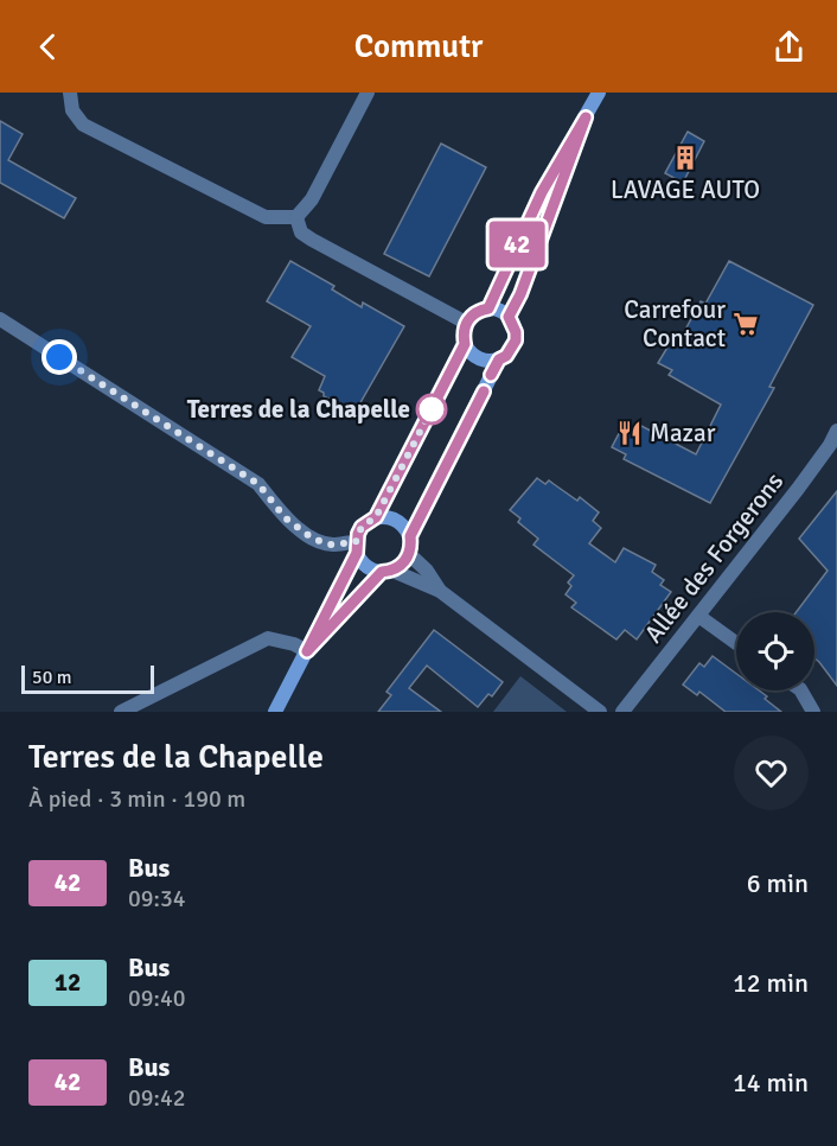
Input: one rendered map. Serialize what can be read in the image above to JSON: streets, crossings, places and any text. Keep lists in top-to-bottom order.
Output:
{
  "streets": {
    "street": ["Allée des Forgerons"]
  },
  "places": {
    "building": ["LAVAGE AUTO"],
    "supermarket": ["Carrefour Contact"],
    "other": ["Terres de la Chapelle"],
    "restaurant": ["Mazar"]
  },
  "lines": ["bus line 42"],
  "scale_bar": "50 m",
  "page": {
    "header": "Commutr",
    "on_map": "42",
    "scale": "50 m",
    "heading": ["Terres de la Chapelle", "À pied · 3 min · 190 m"],
    "list": [
      {
        "mark": "42",
        "name": "Bus",
        "note": "09:34",
        "value": "6 min"
      },
      {
        "mark": "12",
        "name": "Bus",
        "note": "09:40",
        "value": "12 min"
      },
      {
        "mark": "42",
        "name": "Bus",
        "note": "09:42",
        "value": "14 min"
      }
    ]
  }
}
